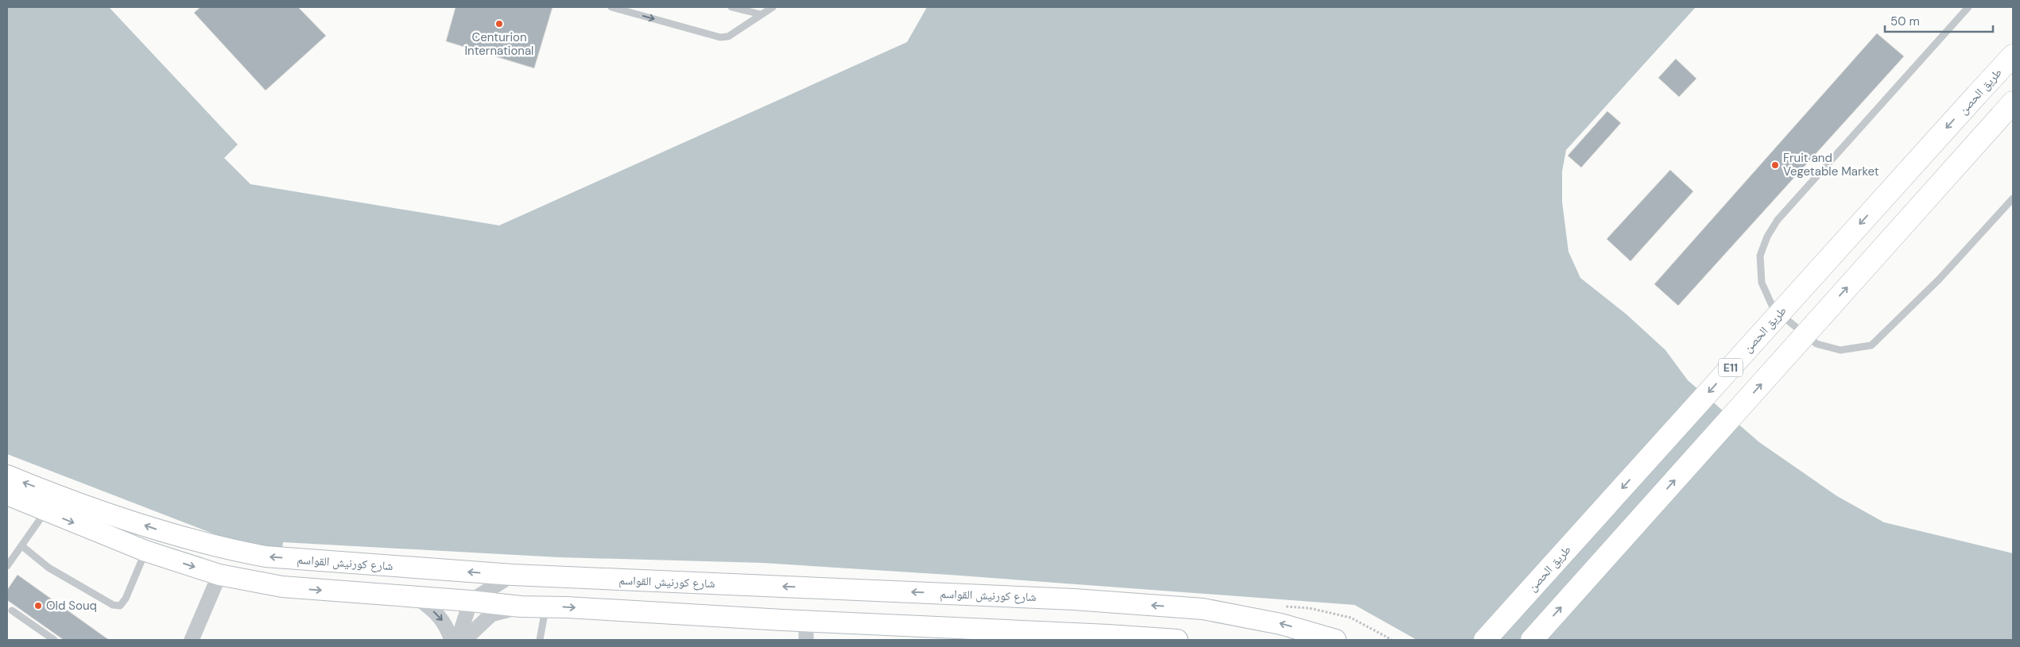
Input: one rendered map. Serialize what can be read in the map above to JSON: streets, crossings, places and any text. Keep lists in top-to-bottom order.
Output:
{
  "streets": {
    "main road": ["طريق الحصن", "E11", "شارع كورنيش القواسم"]
  },
  "places": ["Centurion International", "Fruit and Vegetable Market", "Old Souq"],
  "scale_bar": "50 m"
}
